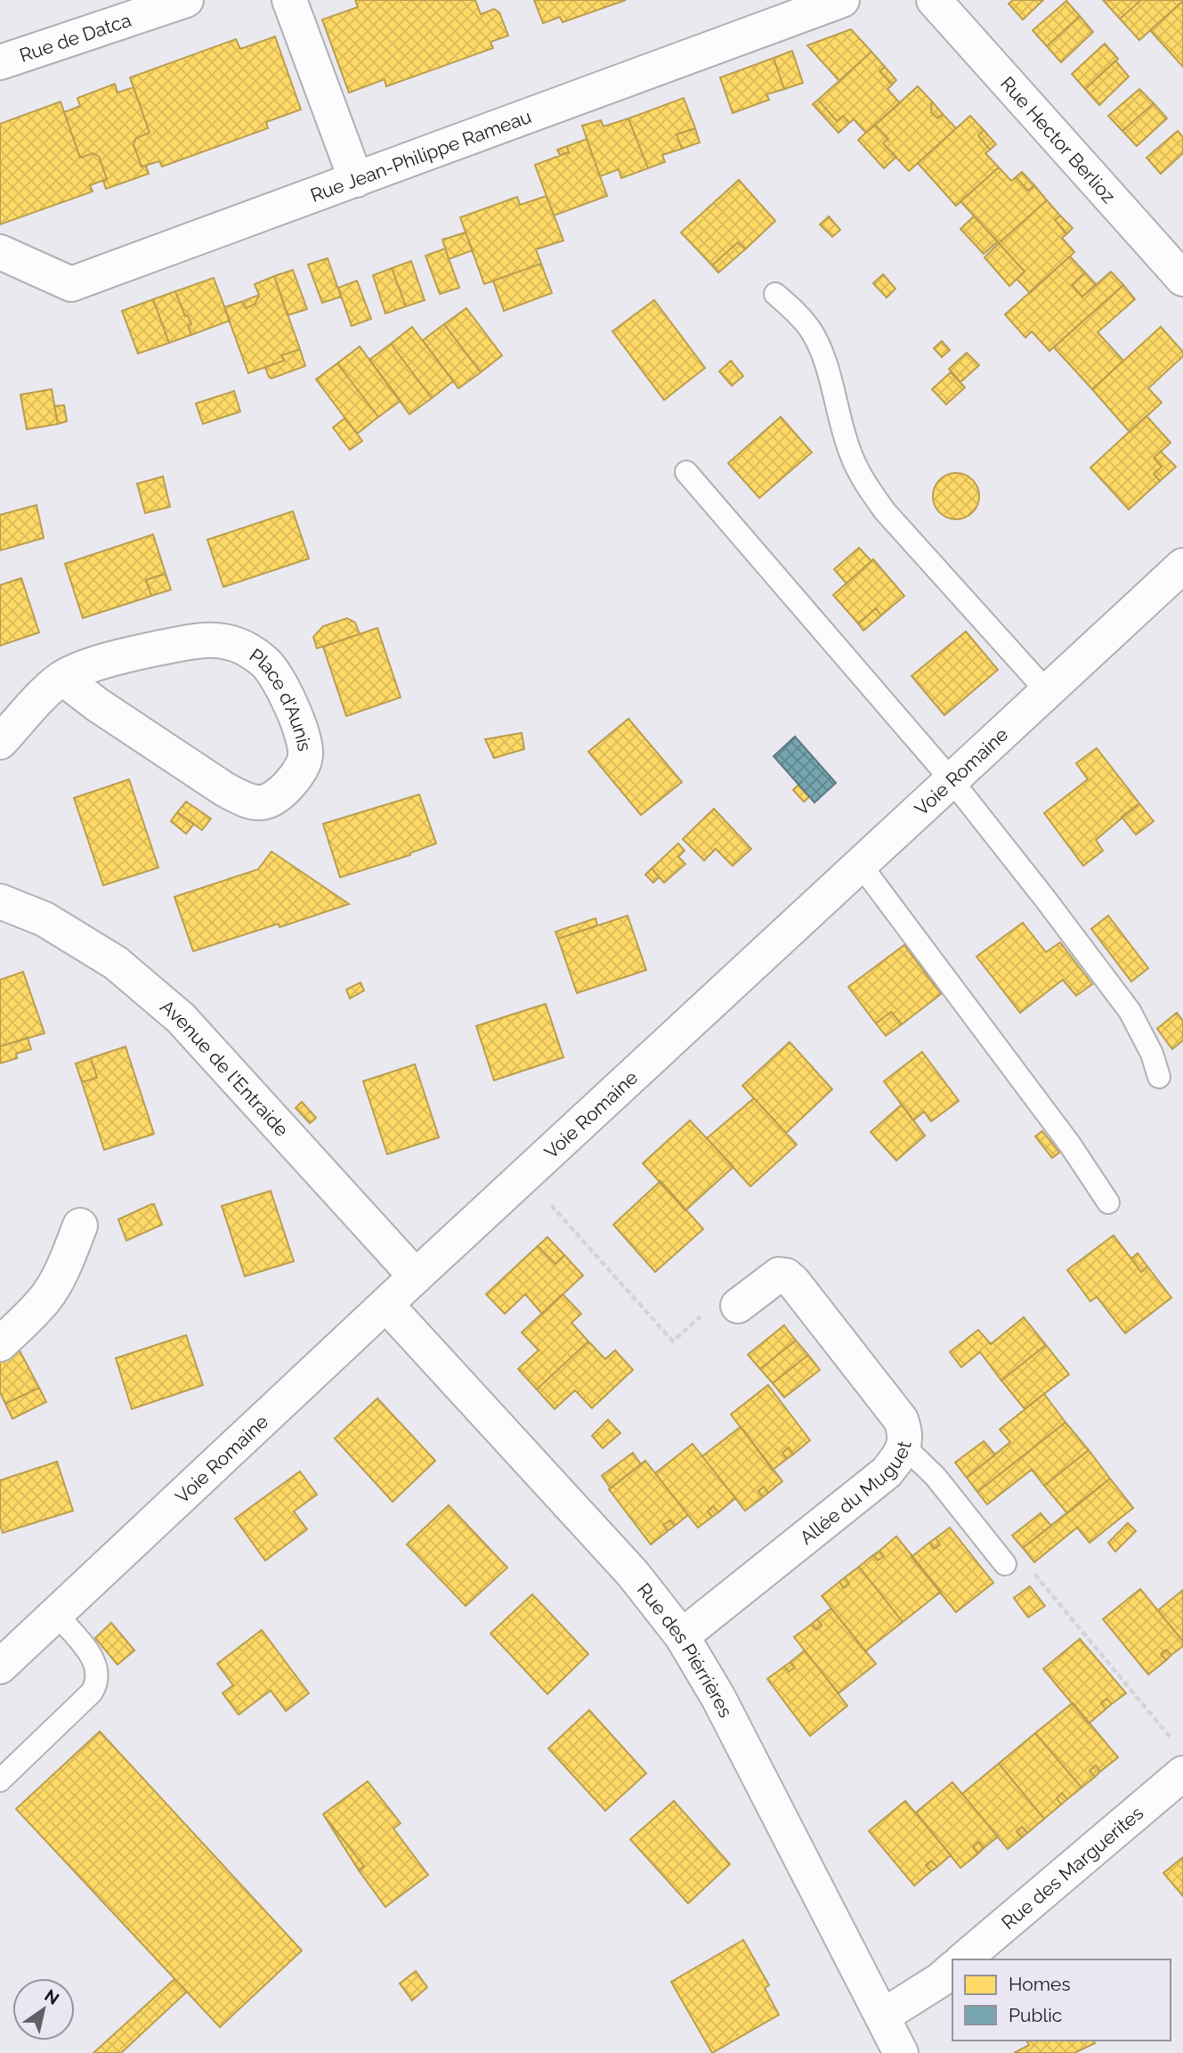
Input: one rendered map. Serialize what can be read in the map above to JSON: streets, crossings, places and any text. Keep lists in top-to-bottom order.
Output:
{
  "streets": {
    "street": [
      "Rue de Datca",
      "Rue Hector Berlioz",
      "Rue Jean-Philippe Rameau",
      "Place d'Aunis",
      "Voie Romaine",
      "Avenue de l'Entraide",
      "Allée du Muguet",
      "Rue des Piérrières",
      "Rue des Marguerites"
    ]
  },
  "crossings": [
    ["Voie Romaine", "Avenue de l'Entraide"],
    ["Voie Romaine", "Rue des Piérrières"],
    ["Allée du Muguet", "Rue des Piérrières"]
  ],
  "legend": ["Homes", "Public"],
  "north": "top right"
}
